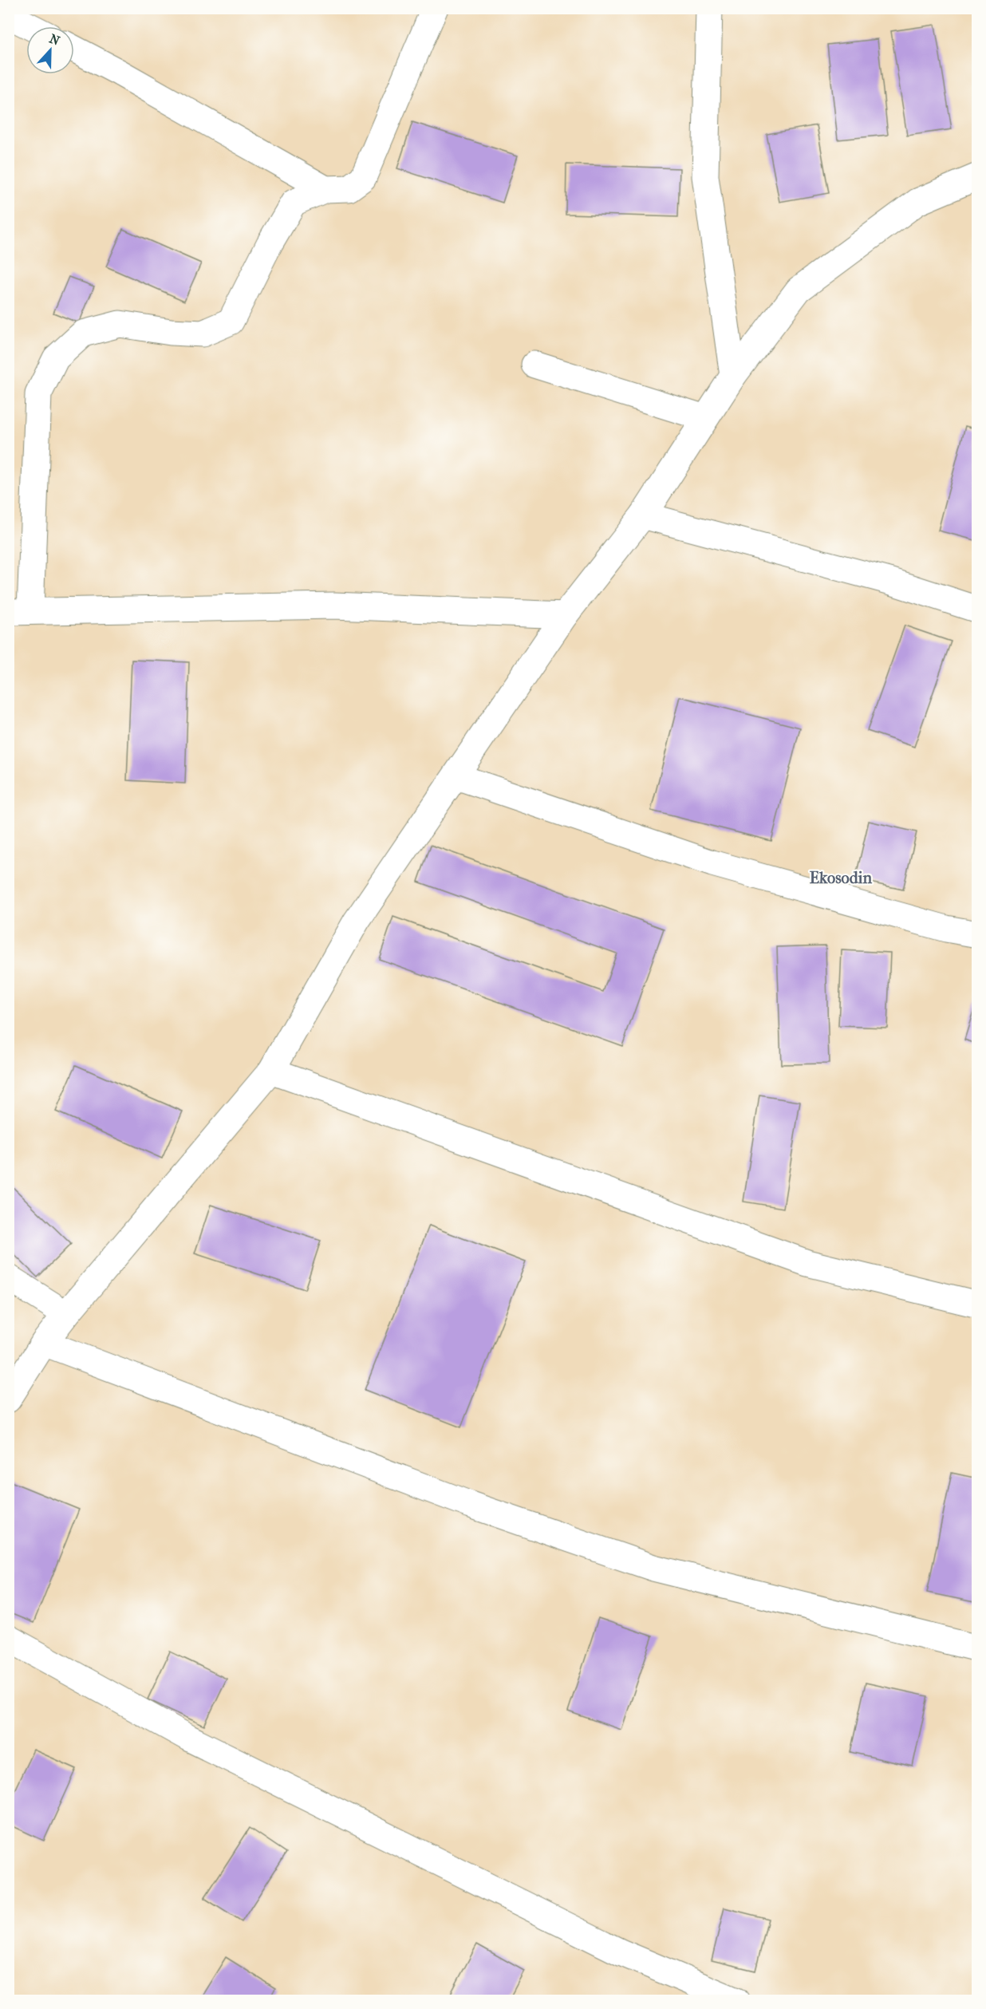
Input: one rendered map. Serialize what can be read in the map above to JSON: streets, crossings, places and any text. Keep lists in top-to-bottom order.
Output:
{
  "districts": ["Ekosodin"],
  "north": "top"
}
